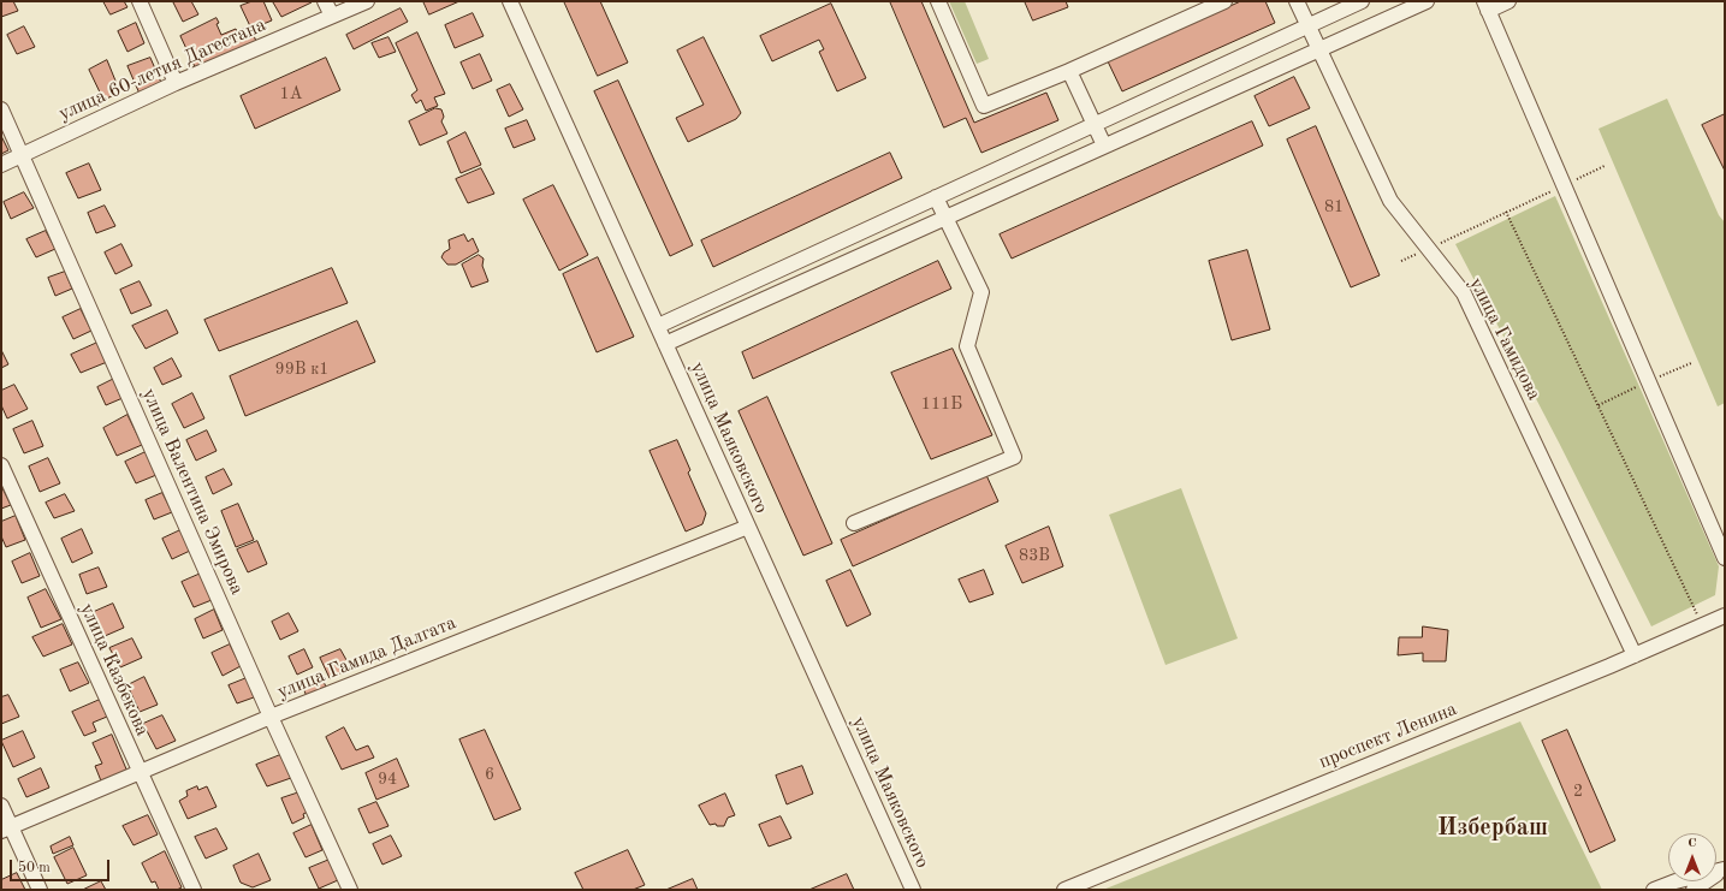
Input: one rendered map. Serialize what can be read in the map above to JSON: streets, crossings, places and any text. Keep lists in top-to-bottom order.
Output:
{
  "streets": {
    "street": [
      "улица 60-летия Дагестана",
      "улица Гамидова",
      "улица Маяковского",
      "улица Валентина Эмирова",
      "улица Гамида Далгата",
      "улица Казбекова",
      "проспект Ленина"
    ]
  },
  "crossings": [
    ["улица 60-летия Дагестана", "улица Валентина Эмирова"],
    ["улица Гамидова", "проспект Ленина"],
    ["улица Маяковского", "улица Гамида Далгата"],
    ["улица Валентина Эмирова", "улица Гамида Далгата"],
    ["улица Гамида Далгата", "улица Казбекова"]
  ],
  "districts": ["Избербаш"],
  "house_numbers": [
    "1А",
    "81",
    "99В к1",
    "111Б",
    "83В",
    "6",
    "94",
    "2"
  ],
  "scale_bar": "50 m",
  "north": "top"
}
